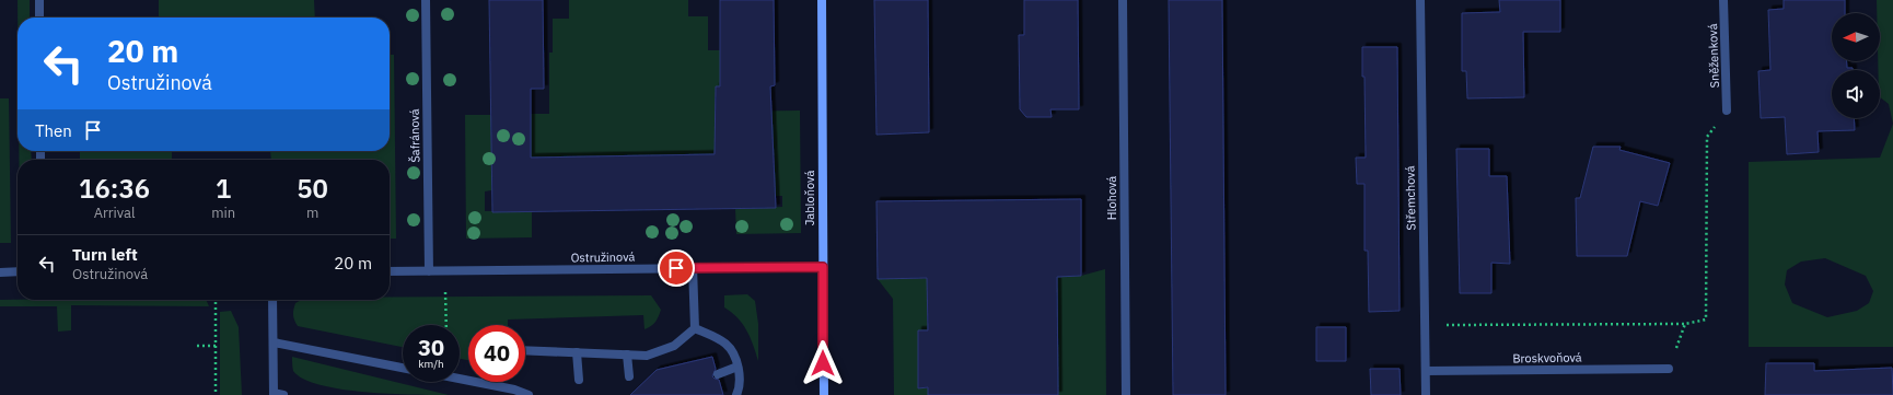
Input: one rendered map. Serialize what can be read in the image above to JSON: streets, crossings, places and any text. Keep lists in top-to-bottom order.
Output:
{
  "streets": {
    "street": [
      "Sněženková",
      "Šafránová",
      "Jabloňová",
      "Hlohová",
      "Střemchová",
      "Ostružinová",
      "Broskvoňová"
    ]
  },
  "crossings": [
    ["Šafránová", "Ostružinová"],
    ["Jabloňová", "Ostružinová"],
    ["Střemchová", "Broskvoňová"]
  ],
  "north": "left",
  "page": {
    "turn": ["20 m", "Ostružinová"],
    "then": "Then",
    "eta": [
      "16:36",
      "Arrival",
      "1",
      "min",
      "50",
      "m"
    ],
    "list": [
      {
        "name": "Turn left",
        "note": "Ostružinová",
        "value": "20 m"
      }
    ],
    "speed": "30 km/h",
    "limit": "40"
  }
}
